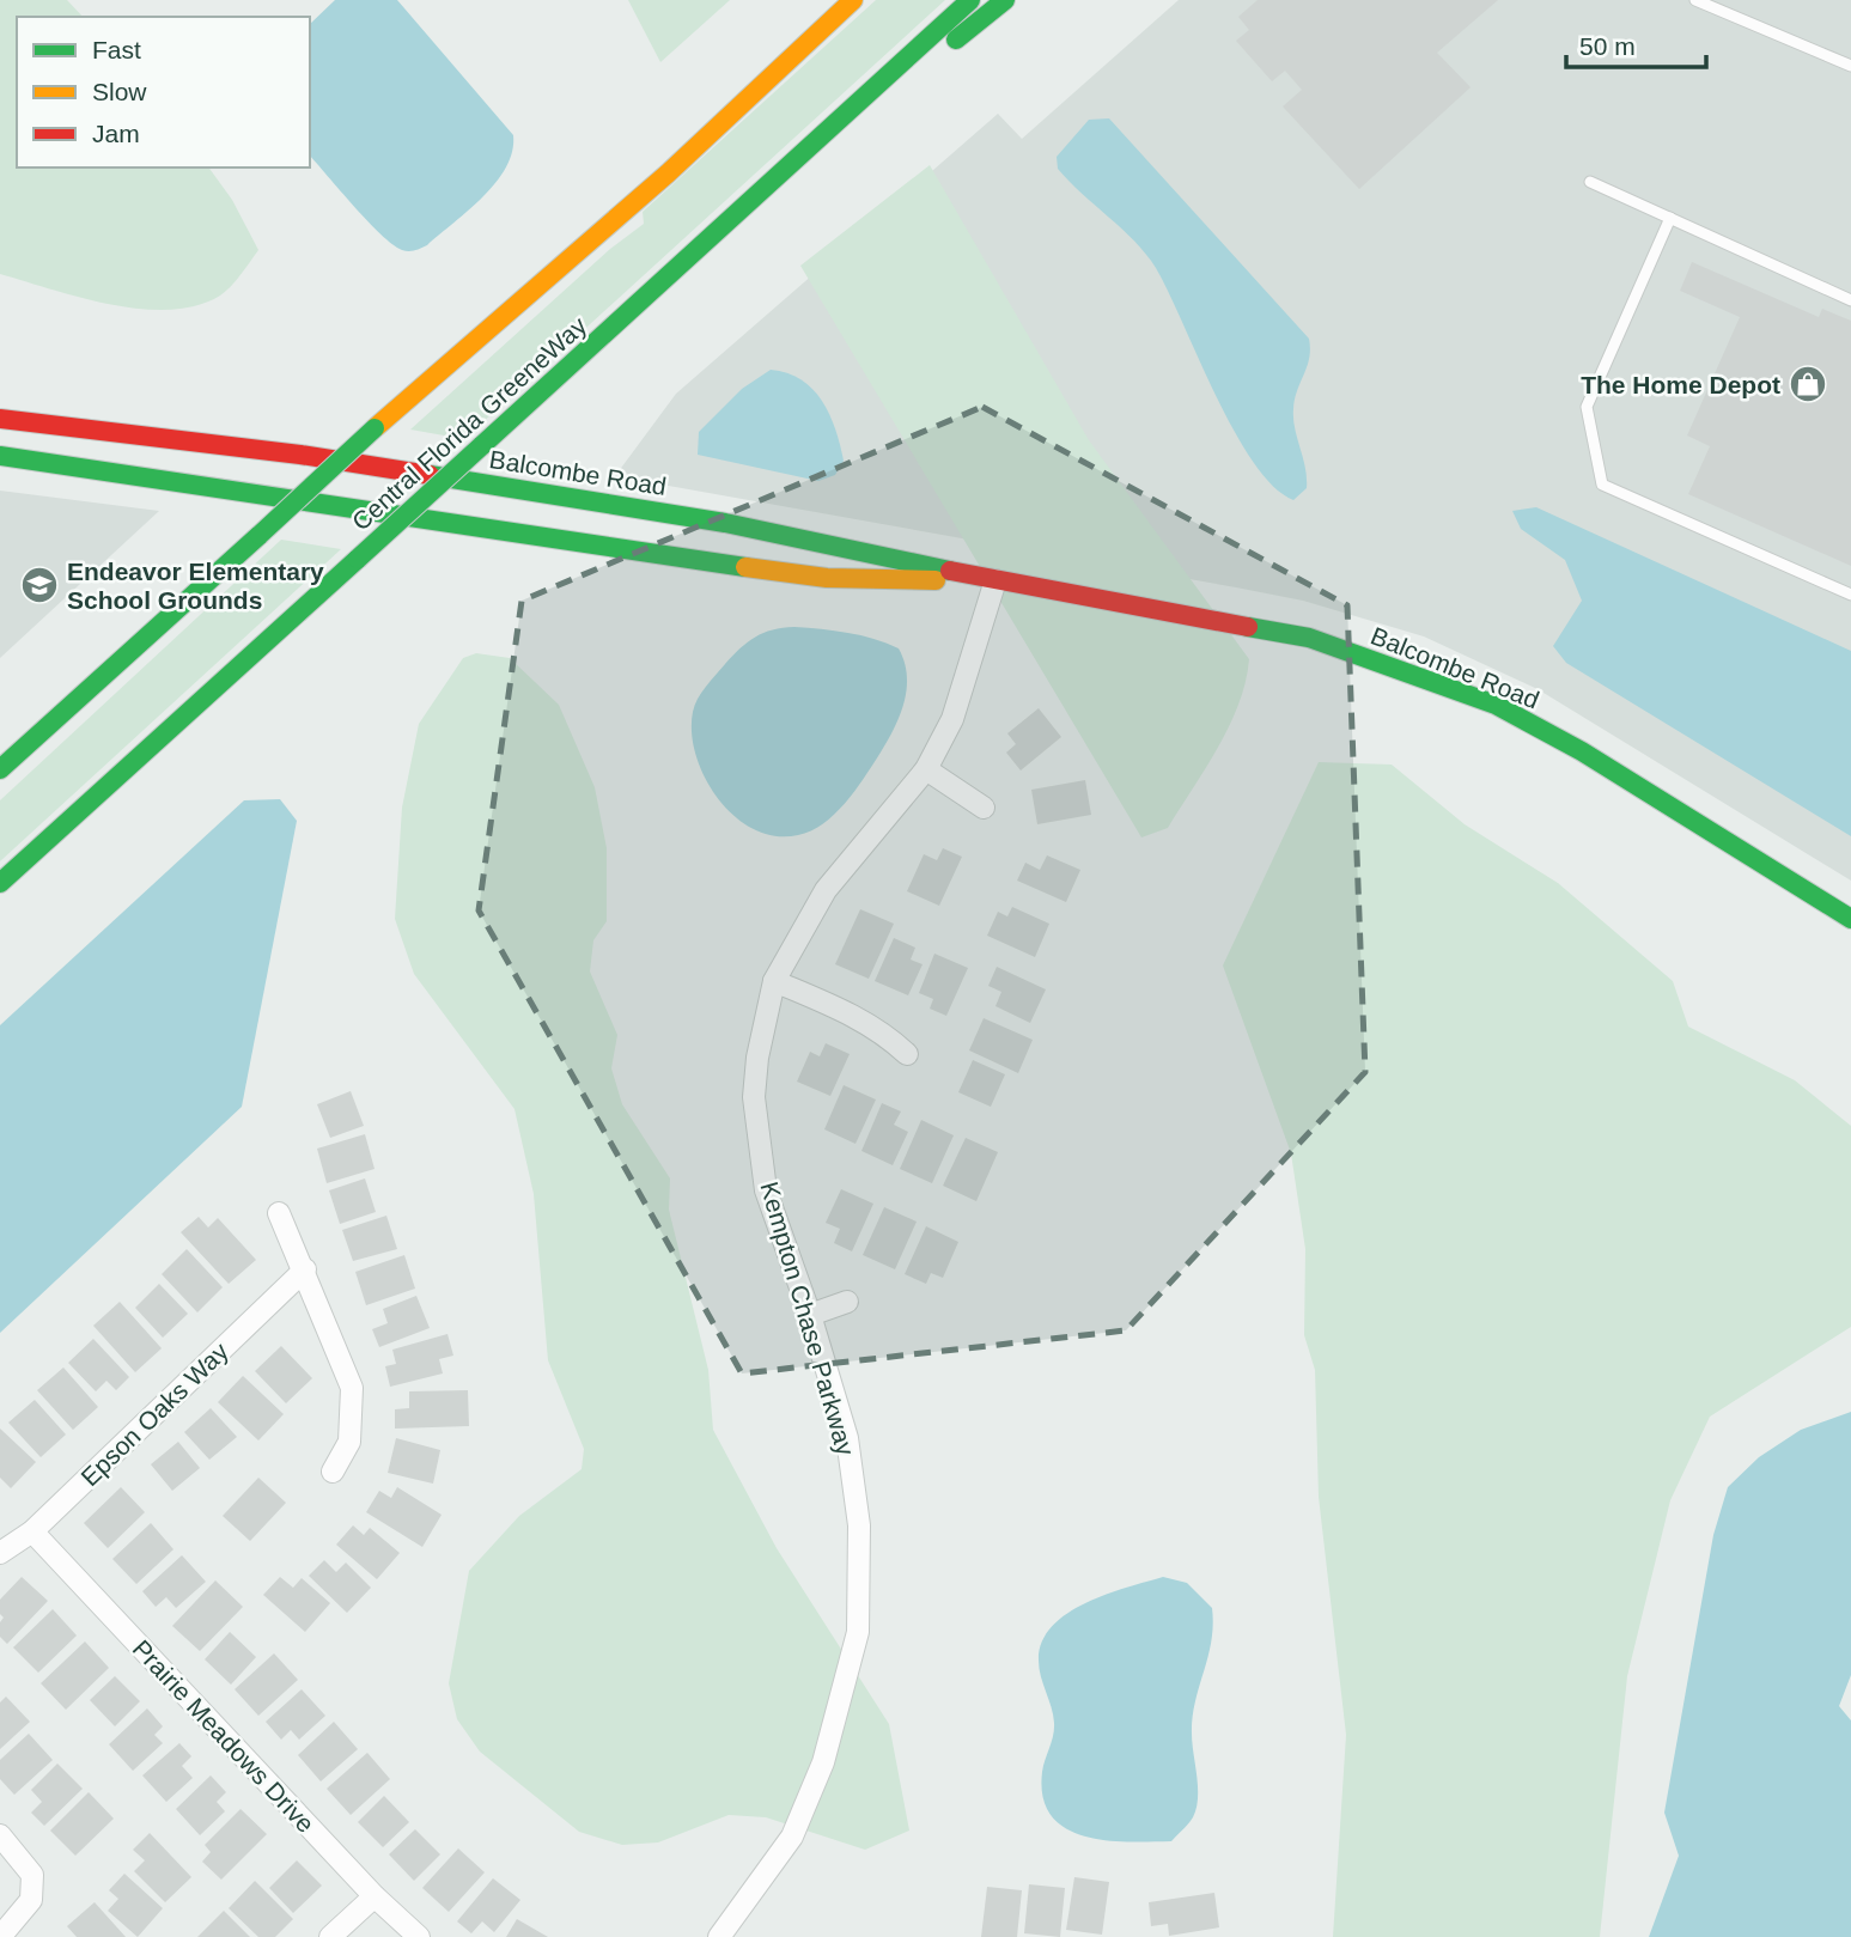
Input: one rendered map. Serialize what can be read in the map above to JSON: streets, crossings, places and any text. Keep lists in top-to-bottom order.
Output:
{
  "streets": {
    "main road": ["Central Florida GreeneWay", "Balcombe Road"],
    "street": ["Kempton Chase Parkway", "Epson Oaks Way", "Prairie Meadows Drive"]
  },
  "crossings": [
    ["Balcombe Road", "Kempton Chase Parkway"],
    ["Epson Oaks Way", "Prairie Meadows Drive"]
  ],
  "places": {
    "shop": ["The Home Depot"],
    "school or university": ["Endeavor Elementary School Grounds"]
  },
  "legend": ["Fast", "Slow", "Jam"],
  "scale_bar": "50 m"
}
